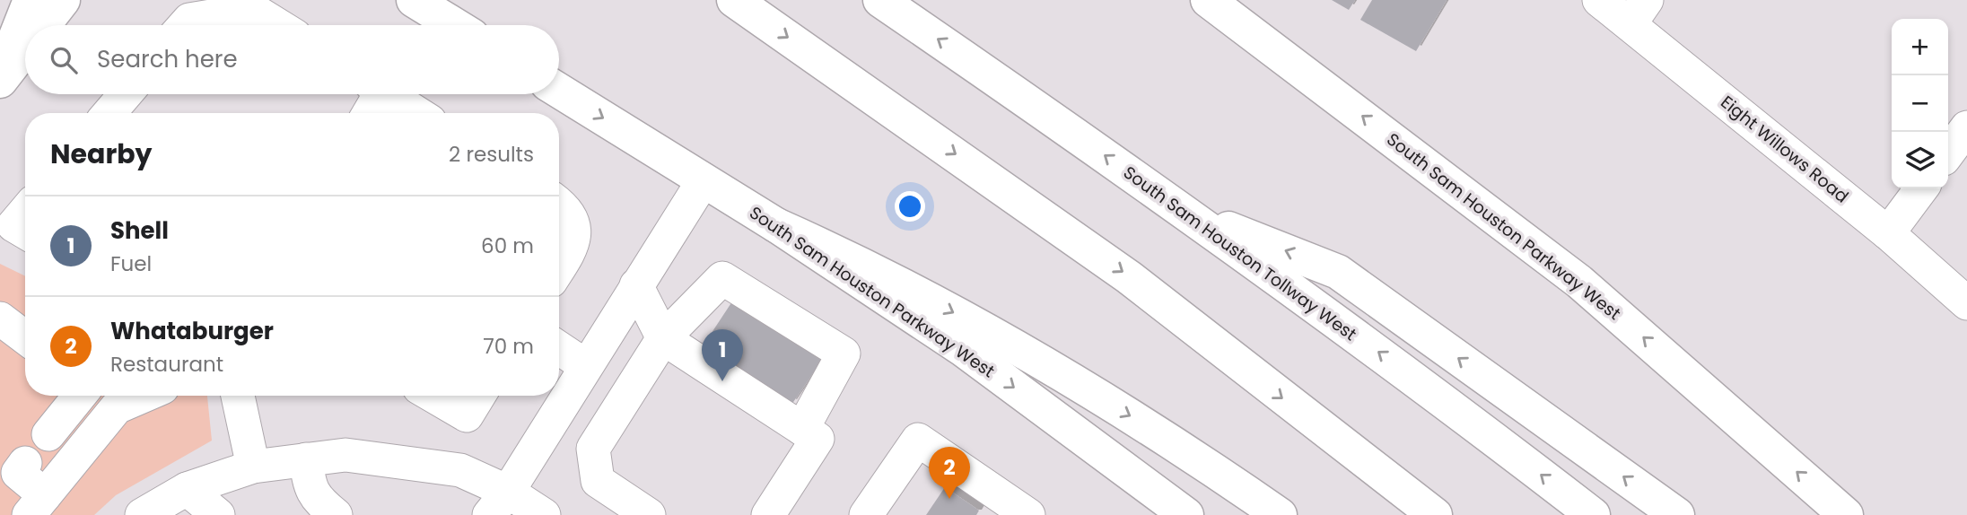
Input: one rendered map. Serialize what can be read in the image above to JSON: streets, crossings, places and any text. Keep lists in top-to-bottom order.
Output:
{
  "streets": {
    "main road": ["South Sam Houston Parkway West", "South Sam Houston Tollway West"],
    "street": ["Eight Willows Road"]
  },
  "page": {
    "map_buttons": ["+", "−"],
    "search": "Search here",
    "heading": ["Nearby", "2 results"],
    "list": [
      {
        "mark": "1",
        "name": "Shell",
        "note": "Fuel",
        "value": "60 m"
      },
      {
        "mark": "2",
        "name": "Whataburger",
        "note": "Restaurant",
        "value": "70 m"
      }
    ],
    "pins": ["1", "2"]
  }
}
